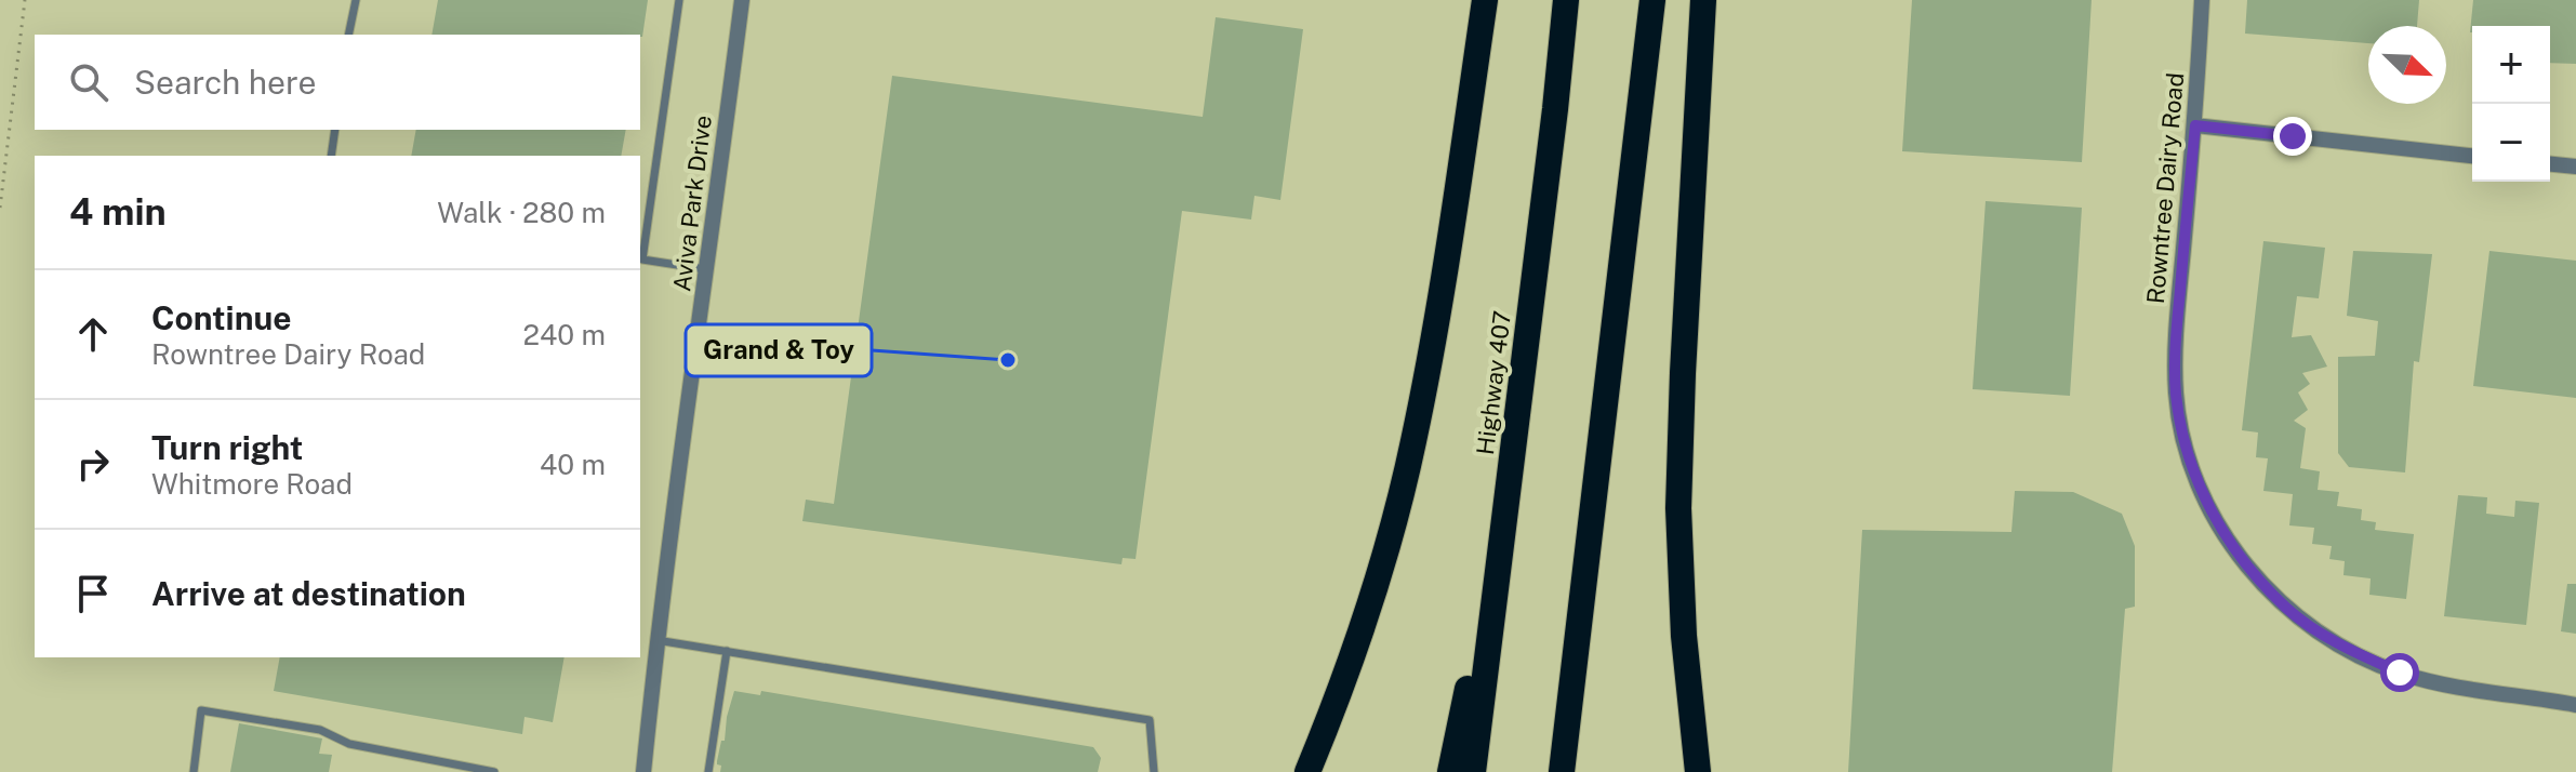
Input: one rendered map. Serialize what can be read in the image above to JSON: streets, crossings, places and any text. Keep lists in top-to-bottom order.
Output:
{
  "streets": {
    "highway": ["Highway 407"],
    "street": ["Rowntree Dairy Road", "Aviva Park Drive"]
  },
  "places": ["Grand & Toy"],
  "north": "bottom right",
  "page": {
    "map_buttons": ["+", "−"],
    "search": "Search here",
    "heading": ["4 min", "Walk · 280 m"],
    "list": [
      ["Continue", "Rowntree Dairy Road", "240 m"],
      ["Turn right", "Whitmore Road", "40 m"],
      "Arrive at destination"
    ]
  }
}
